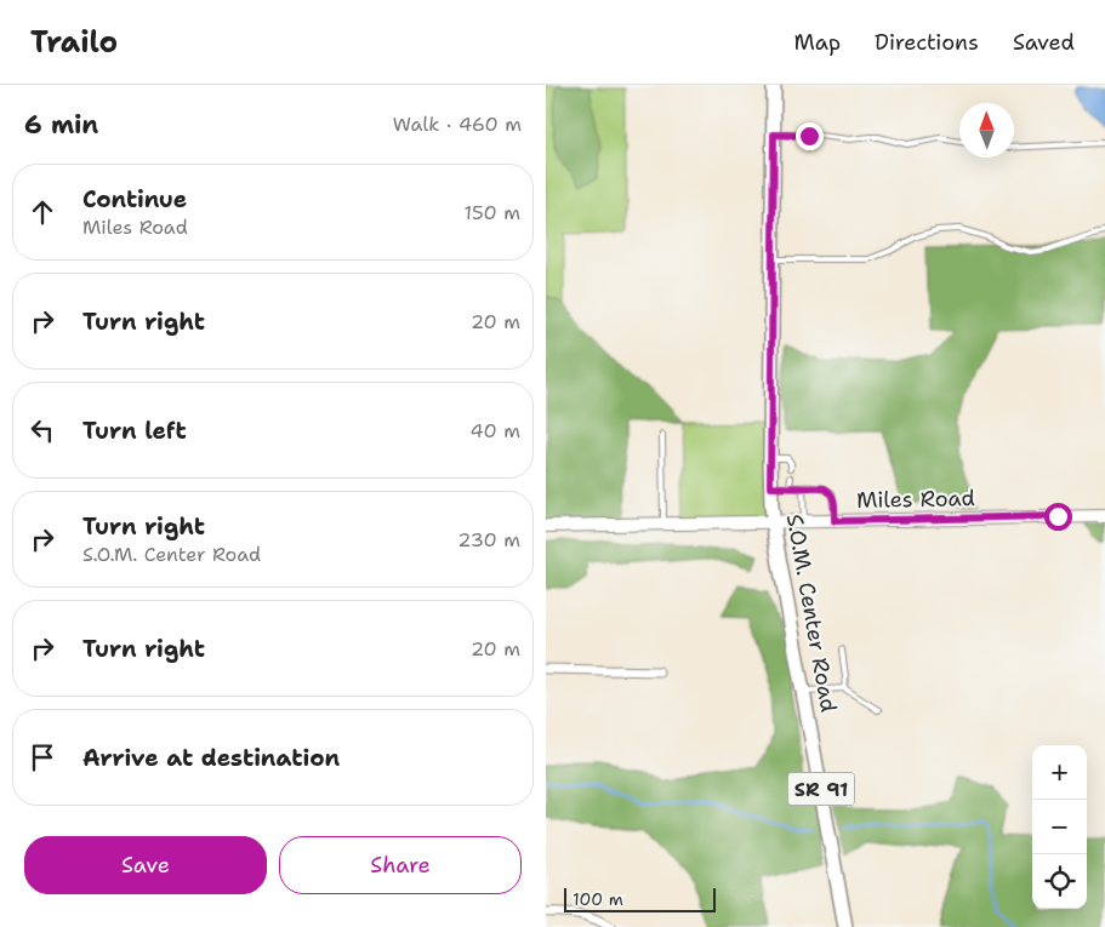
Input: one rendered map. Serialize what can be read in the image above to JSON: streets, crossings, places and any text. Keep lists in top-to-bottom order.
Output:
{
  "streets": {
    "main road": ["Miles Road", "S.O.M. Center Road", "SR 91"]
  },
  "crossings": [
    ["Miles Road", "S.O.M. Center Road"]
  ],
  "scale_bar": "100 m",
  "north": "top",
  "page": {
    "header": "Trailo",
    "nav": ["Map", "Directions", "Saved"],
    "heading": ["6 min", "Walk · 460 m"],
    "list": [
      ["Continue", "Miles Road", "150 m"],
      ["Turn right", "20 m"],
      ["Turn left", "40 m"],
      ["Turn right", "S.O.M. Center Road", "230 m"],
      ["Turn right", "20 m"],
      "Arrive at destination"
    ],
    "map_buttons": ["+", "−"],
    "buttons": ["Save", "Share"],
    "scale": "100 m"
  }
}
